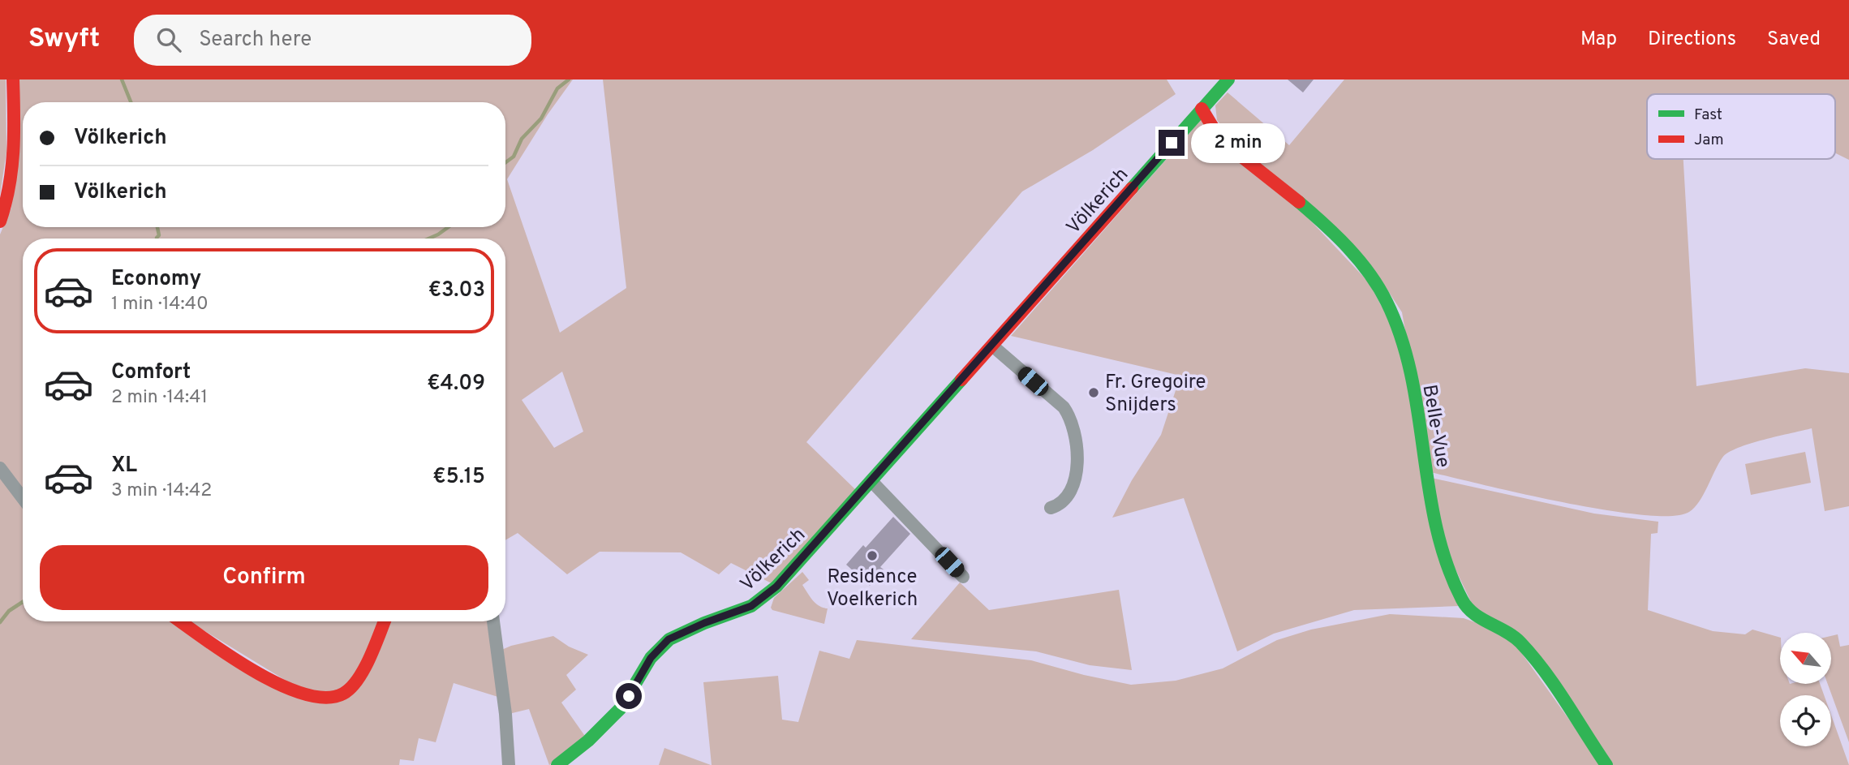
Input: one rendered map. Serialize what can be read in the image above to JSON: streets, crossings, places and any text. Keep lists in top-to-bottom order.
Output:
{
  "streets": {
    "street": ["Völkerich", "Belle-Vue"]
  },
  "crossings": [
    ["Völkerich", "Belle-Vue"]
  ],
  "places": ["Fr. Gregoire Snijders", "Residence Voelkerich"],
  "legend": ["Fast", "Jam"],
  "north": "top left",
  "page": {
    "header": "Swyft",
    "search": "Search here",
    "nav": ["Map", "Directions", "Saved"],
    "banner": ["Völkerich", "Völkerich"],
    "bubble": "2 min",
    "list": [
      {
        "name": "Economy",
        "note": "1 min · 14:40",
        "value": "€3.03"
      },
      {
        "name": "Comfort",
        "note": "2 min · 14:41",
        "value": "€4.09"
      },
      {
        "name": "XL",
        "note": "3 min · 14:42",
        "value": "€5.15"
      }
    ],
    "buttons": "Confirm"
  }
}
